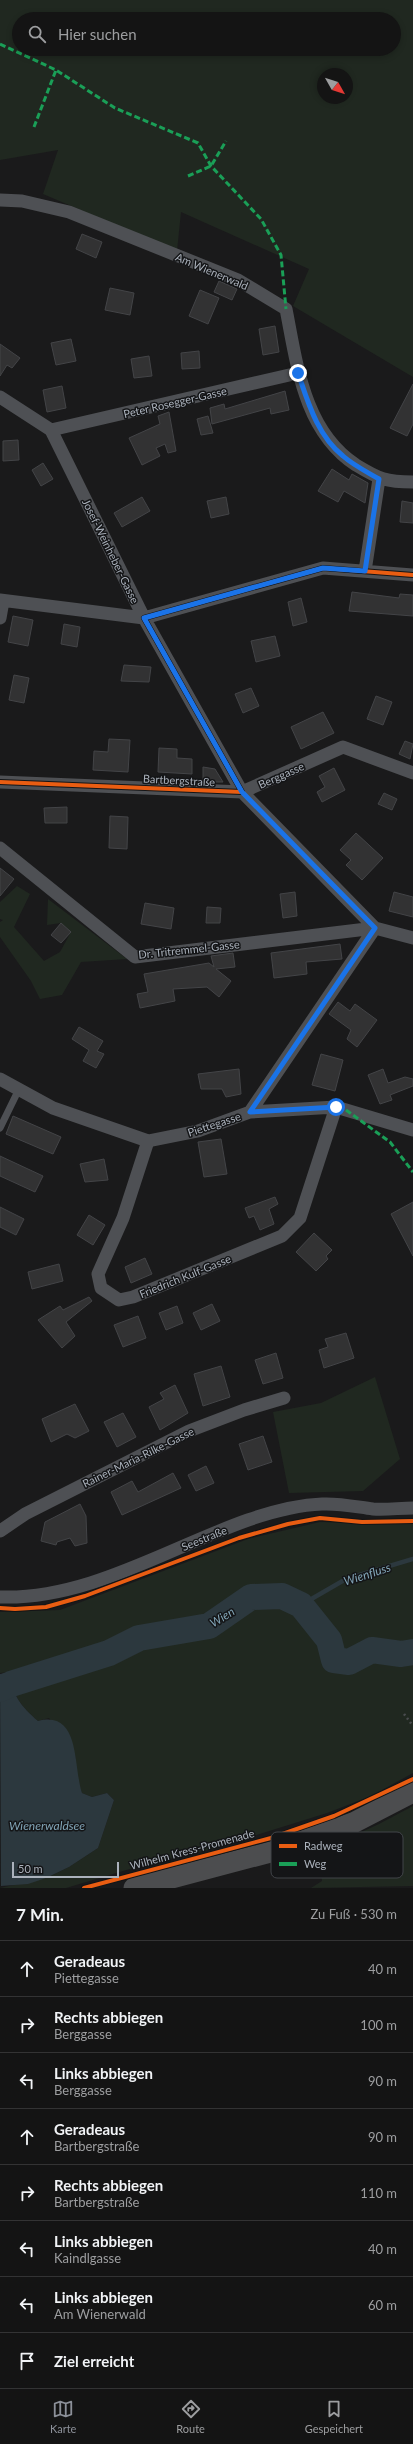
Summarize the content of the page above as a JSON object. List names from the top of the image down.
{
  "streets": {
    "street": [
      "Am Wienerwald",
      "Peter Rosegger-Gasse",
      "Josef-Weinheber-Gasse",
      "Berggasse",
      "Bartbergstraße",
      "Dr. Tritremmel-Gasse",
      "Piettegasse",
      "Friedrich Kulf-Gasse",
      "Rainer-Maria-Rilke-Gasse",
      "Seestraße"
    ],
    "cycle path": ["Wilhelm Kress-Promenade"]
  },
  "crossings": [
    ["Am Wienerwald", "Peter Rosegger-Gasse"],
    ["Peter Rosegger-Gasse", "Josef-Weinheber-Gasse"],
    ["Josef-Weinheber-Gasse", "Bartbergstraße"],
    ["Berggasse", "Bartbergstraße"],
    ["Berggasse", "Dr. Tritremmel-Gasse"],
    ["Piettegasse", "Friedrich Kulf-Gasse"]
  ],
  "water": ["Wienfluss", "Wien", "Wienerwaldsee"],
  "legend": ["Radweg", "Weg"],
  "scale_bar": "50 m",
  "north": "bottom right",
  "page": {
    "search": "Hier suchen",
    "scale": "50 m",
    "heading": ["7 Min.", "Zu Fuß · 530 m"],
    "list": [
      ["Geradeaus", "Piettegasse", "40 m"],
      ["Rechts abbiegen", "Berggasse", "100 m"],
      ["Links abbiegen", "Berggasse", "90 m"],
      ["Geradeaus", "Bartbergstraße", "90 m"],
      ["Rechts abbiegen", "Bartbergstraße", "110 m"],
      ["Links abbiegen", "Kaindlgasse", "40 m"],
      ["Links abbiegen", "Am Wienerwald", "60 m"],
      "Ziel erreicht"
    ],
    "nav": ["Karte", "Route", "Gespeichert"]
  }
}
